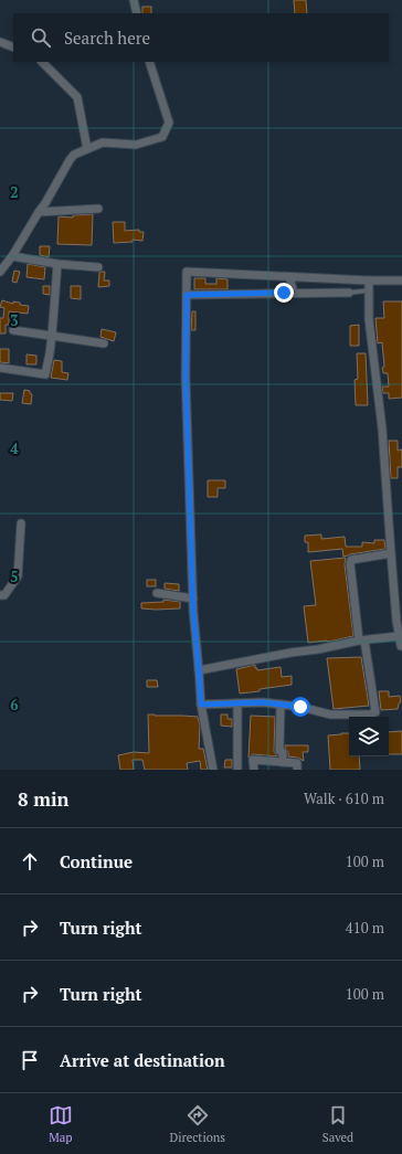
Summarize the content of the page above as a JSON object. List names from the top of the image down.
{
  "page": {
    "search": "Search here",
    "heading": ["8 min", "Walk · 610 m"],
    "list": [
      ["Continue", "100 m"],
      ["Turn right", "410 m"],
      ["Turn right", "100 m"],
      "Arrive at destination"
    ],
    "nav": ["Map", "Directions", "Saved"]
  },
  "grid": {
    "rows": [
      "2",
      "3",
      "4",
      "5",
      "6"
    ]
  }
}
